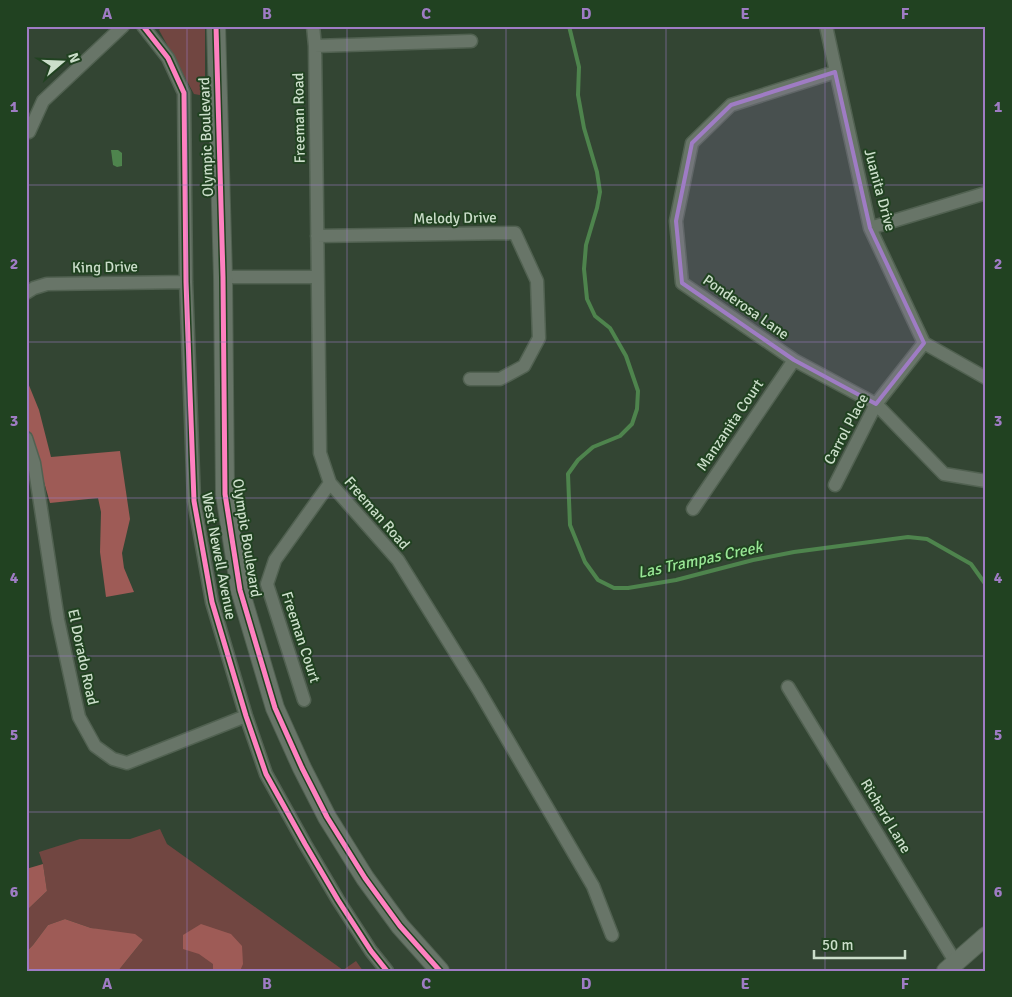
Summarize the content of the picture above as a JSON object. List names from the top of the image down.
{
  "streets": {
    "main road": ["Olympic Boulevard"],
    "street": [
      "Freeman Road",
      "Juanita Drive",
      "Melody Drive",
      "King Drive",
      "Ponderosa Lane",
      "Manzanita Court",
      "Carrol Place",
      "West Newell Avenue",
      "Freeman Court",
      "El Dorado Road",
      "Richard Lane"
    ]
  },
  "crossings": [
    ["Freeman Road", "Melody Drive"],
    ["Freeman Road", "Freeman Court"],
    ["Juanita Drive", "Ponderosa Lane"],
    ["Juanita Drive", "Carrol Place"],
    ["King Drive", "West Newell Avenue"],
    ["Ponderosa Lane", "Manzanita Court"],
    ["Ponderosa Lane", "Carrol Place"],
    ["West Newell Avenue", "El Dorado Road"]
  ],
  "water": ["Las Trampas Creek"],
  "scale_bar": "50 m",
  "north": "right",
  "grid": {
    "columns": [
      "A",
      "B",
      "C",
      "D",
      "E",
      "F"
    ],
    "rows": [
      "1",
      "2",
      "3",
      "4",
      "5",
      "6"
    ]
  }
}
